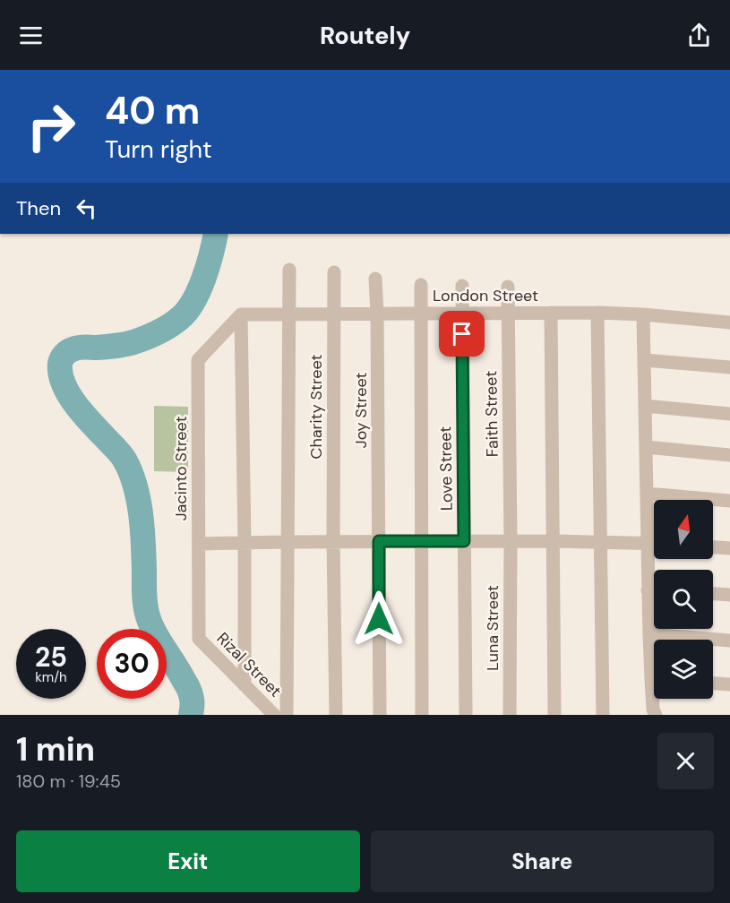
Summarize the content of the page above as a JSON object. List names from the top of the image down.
{
  "streets": {
    "street": [
      "London Street",
      "Charity Street",
      "Joy Street",
      "Faith Street",
      "Jacinto Street",
      "Love Street",
      "Luna Street",
      "Rizal Street"
    ]
  },
  "crossings": [
    ["London Street", "Charity Street"],
    ["London Street", "Joy Street"],
    ["London Street", "Faith Street"],
    ["London Street", "Jacinto Street"],
    ["London Street", "Love Street"],
    ["Faith Street", "Luna Street"],
    ["Jacinto Street", "Rizal Street"]
  ],
  "north": "top",
  "page": {
    "header": "Routely",
    "turn": ["40 m", "Turn right"],
    "then": "Then",
    "speed": "25 km/h",
    "limit": "30",
    "heading": ["1 min", "180 m · 19:45"],
    "buttons": ["Exit", "Share"]
  }
}
